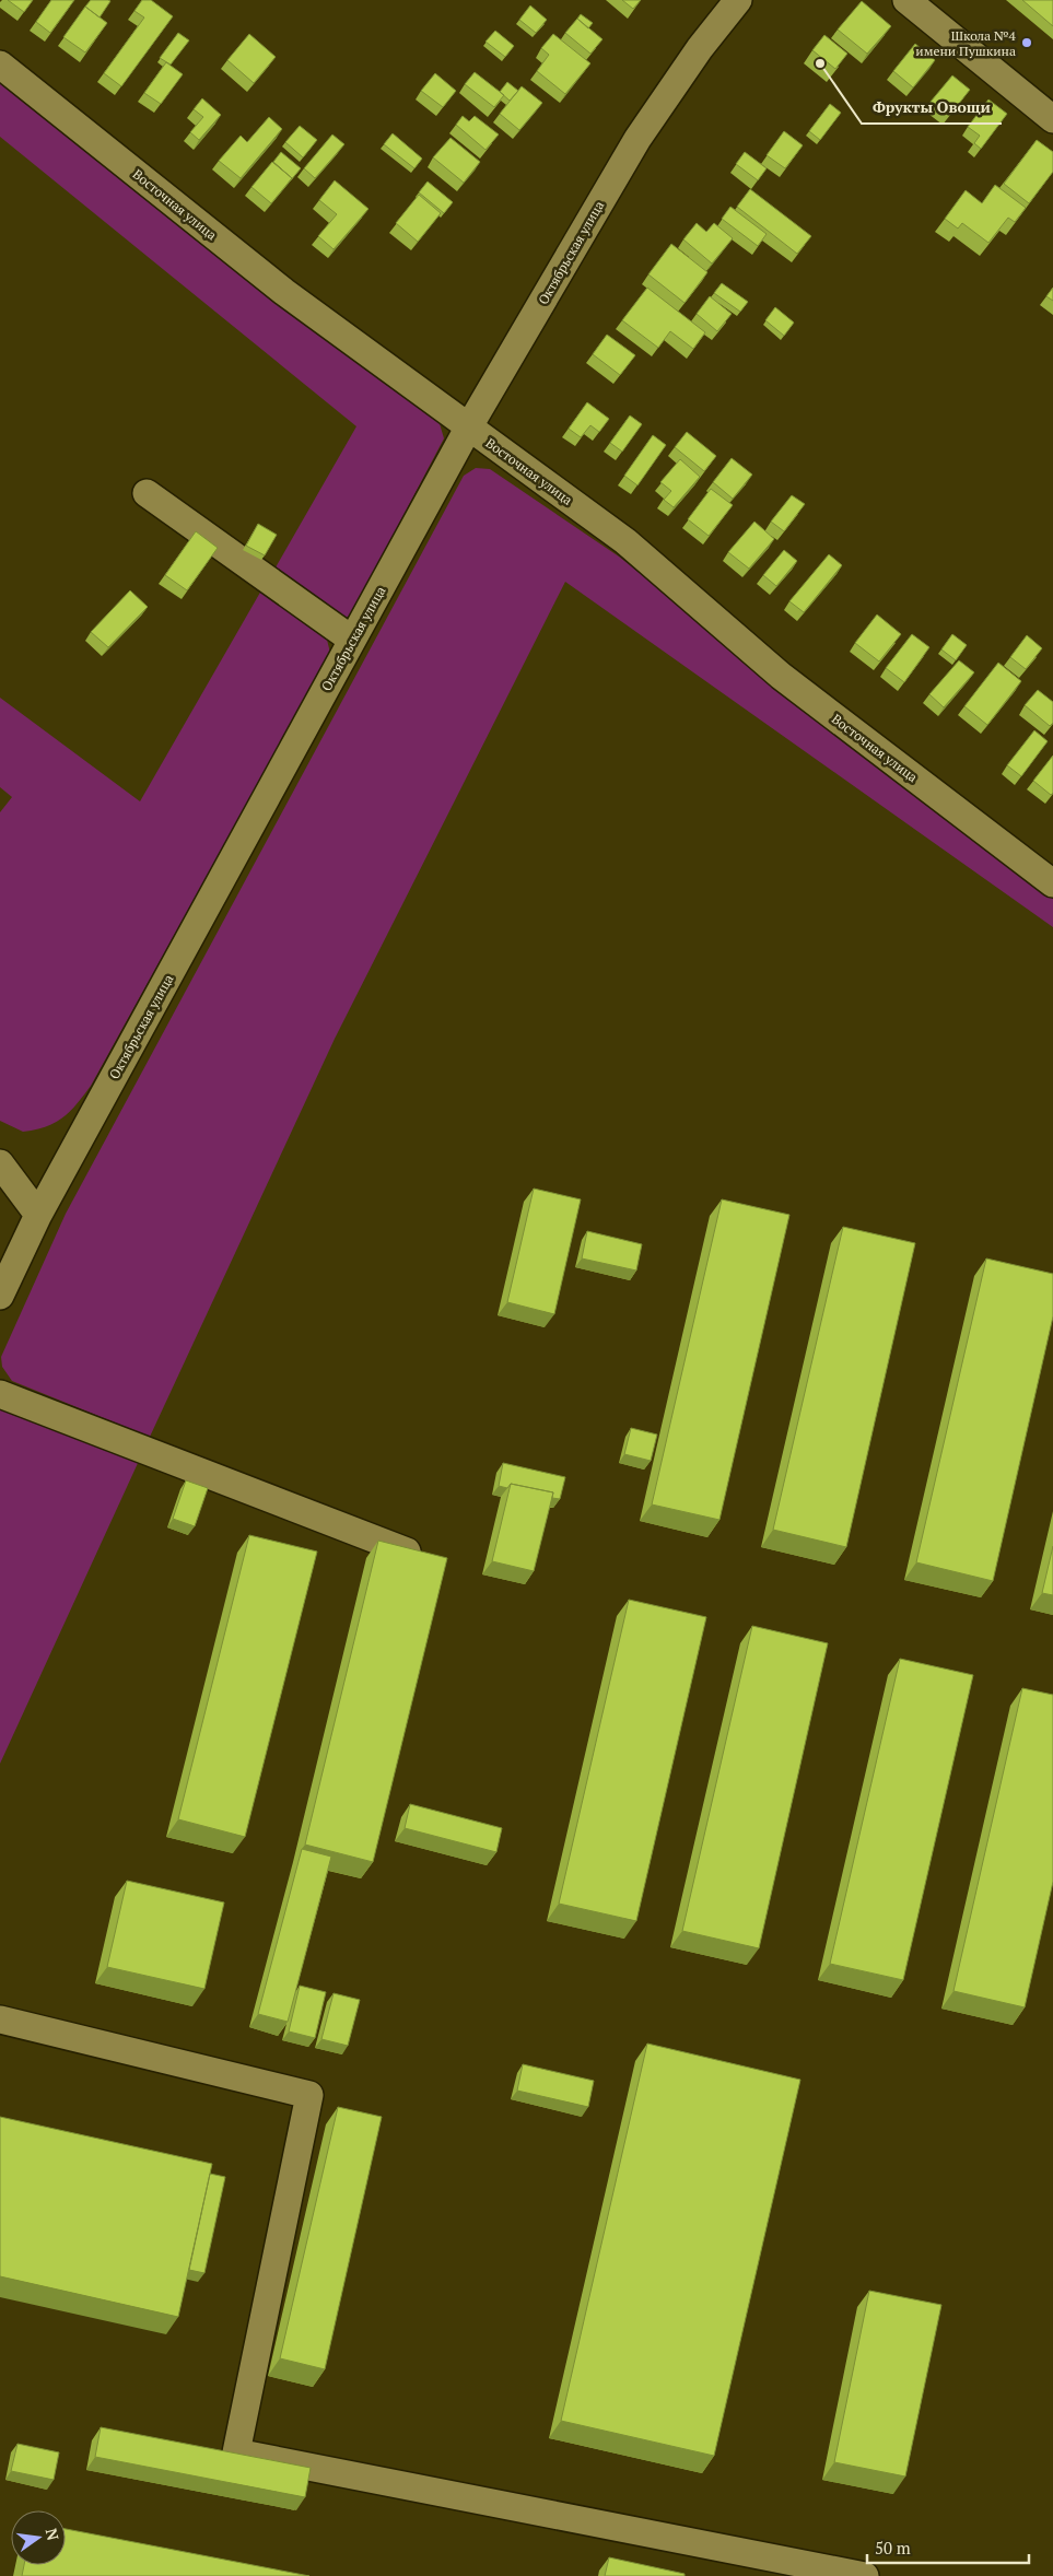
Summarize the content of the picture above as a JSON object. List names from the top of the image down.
{
  "streets": {
    "street": ["Восточная улица", "Октябрьская улица"]
  },
  "crossings": [
    ["Восточная улица", "Октябрьская улица"]
  ],
  "places": ["Школа №4 имени Пушкина", "Фрукты Овощи"],
  "scale_bar": "50 m",
  "north": "right"
}
